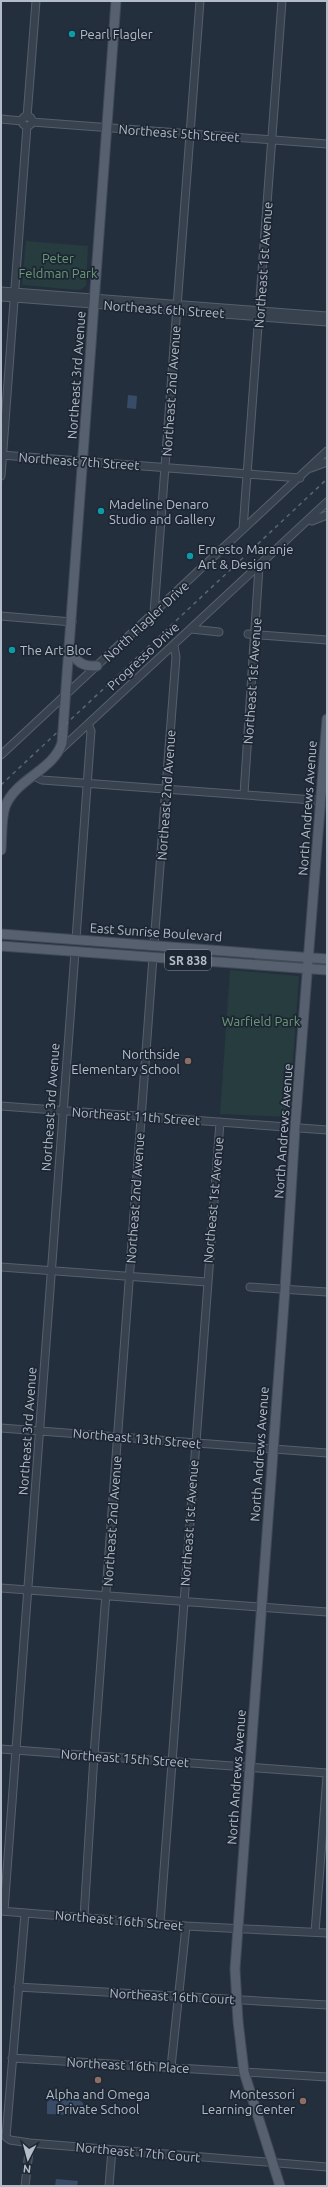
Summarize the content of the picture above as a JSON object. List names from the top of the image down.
{
  "streets": {
    "main road": [
      "Northeast 3rd Avenue",
      "Progresso Drive",
      "North Andrews Avenue",
      "East Sunrise Boulevard",
      "SR 838"
    ],
    "street": [
      "Northeast 5th Street",
      "Northeast 1st Avenue",
      "Northeast 6th Street",
      "Northeast 2nd Avenue",
      "Northeast 7th Street",
      "North Flagler Drive",
      "Northeast 11th Street",
      "Northeast 13th Street",
      "Northeast 15th Street",
      "Northeast 16th Street",
      "Northeast 16th Court",
      "Northeast 16th Place",
      "Northeast 17th Court"
    ]
  },
  "crossings": [
    ["Northeast 5th Street", "Northeast 1st Avenue"],
    ["Northeast 5th Street", "Northeast 3rd Avenue"],
    ["Northeast 5th Street", "Northeast 2nd Avenue"],
    ["Northeast 1st Avenue", "Northeast 6th Street"],
    ["Northeast 1st Avenue", "Northeast 7th Street"],
    ["Northeast 1st Avenue", "North Flagler Drive"],
    ["Northeast 1st Avenue", "Progresso Drive"],
    ["Northeast 1st Avenue", "Northeast 11th Street"],
    ["Northeast 1st Avenue", "Northeast 13th Street"],
    ["Northeast 1st Avenue", "Northeast 15th Street"],
    ["Northeast 1st Avenue", "Northeast 16th Street"],
    ["Northeast 6th Street", "Northeast 3rd Avenue"],
    ["Northeast 6th Street", "Northeast 2nd Avenue"],
    ["Northeast 3rd Avenue", "Northeast 7th Street"],
    ["Northeast 3rd Avenue", "North Flagler Drive"],
    ["Northeast 3rd Avenue", "Progresso Drive"],
    ["Northeast 3rd Avenue", "East Sunrise Boulevard"],
    ["Northeast 3rd Avenue", "Northeast 11th Street"],
    ["Northeast 3rd Avenue", "Northeast 13th Street"],
    ["Northeast 3rd Avenue", "Northeast 15th Street"],
    ["Northeast 3rd Avenue", "Northeast 16th Street"],
    ["Northeast 2nd Avenue", "Northeast 7th Street"],
    ["Northeast 2nd Avenue", "North Flagler Drive"],
    ["Northeast 2nd Avenue", "Progresso Drive"],
    ["Northeast 2nd Avenue", "East Sunrise Boulevard"],
    ["Northeast 2nd Avenue", "Northeast 11th Street"],
    ["Northeast 2nd Avenue", "Northeast 13th Street"],
    ["Northeast 2nd Avenue", "Northeast 15th Street"],
    ["Northeast 2nd Avenue", "Northeast 16th Street"],
    ["Northeast 7th Street", "North Flagler Drive"],
    ["North Andrews Avenue", "East Sunrise Boulevard"],
    ["North Andrews Avenue", "SR 838"],
    ["North Andrews Avenue", "Northeast 11th Street"],
    ["North Andrews Avenue", "Northeast 13th Street"],
    ["North Andrews Avenue", "Northeast 15th Street"],
    ["North Andrews Avenue", "Northeast 16th Street"],
    ["North Andrews Avenue", "Northeast 16th Court"],
    ["North Andrews Avenue", "Northeast 16th Place"],
    ["North Andrews Avenue", "Northeast 17th Court"],
    ["East Sunrise Boulevard", "SR 838"],
    ["Northeast 16th Place", "Northeast 17th Court"]
  ],
  "parks": ["Peter Feldman Park", "Warfield Park"],
  "places": [
    "Pearl Flagler",
    "Madeline Denaro Studio and Gallery",
    "Ernesto Maranje Art & Design",
    "The Art Bloc",
    "Northside Elementary School",
    "Alpha and Omega Private School",
    "Montessori Learning Center"
  ],
  "north": "bottom"
}
